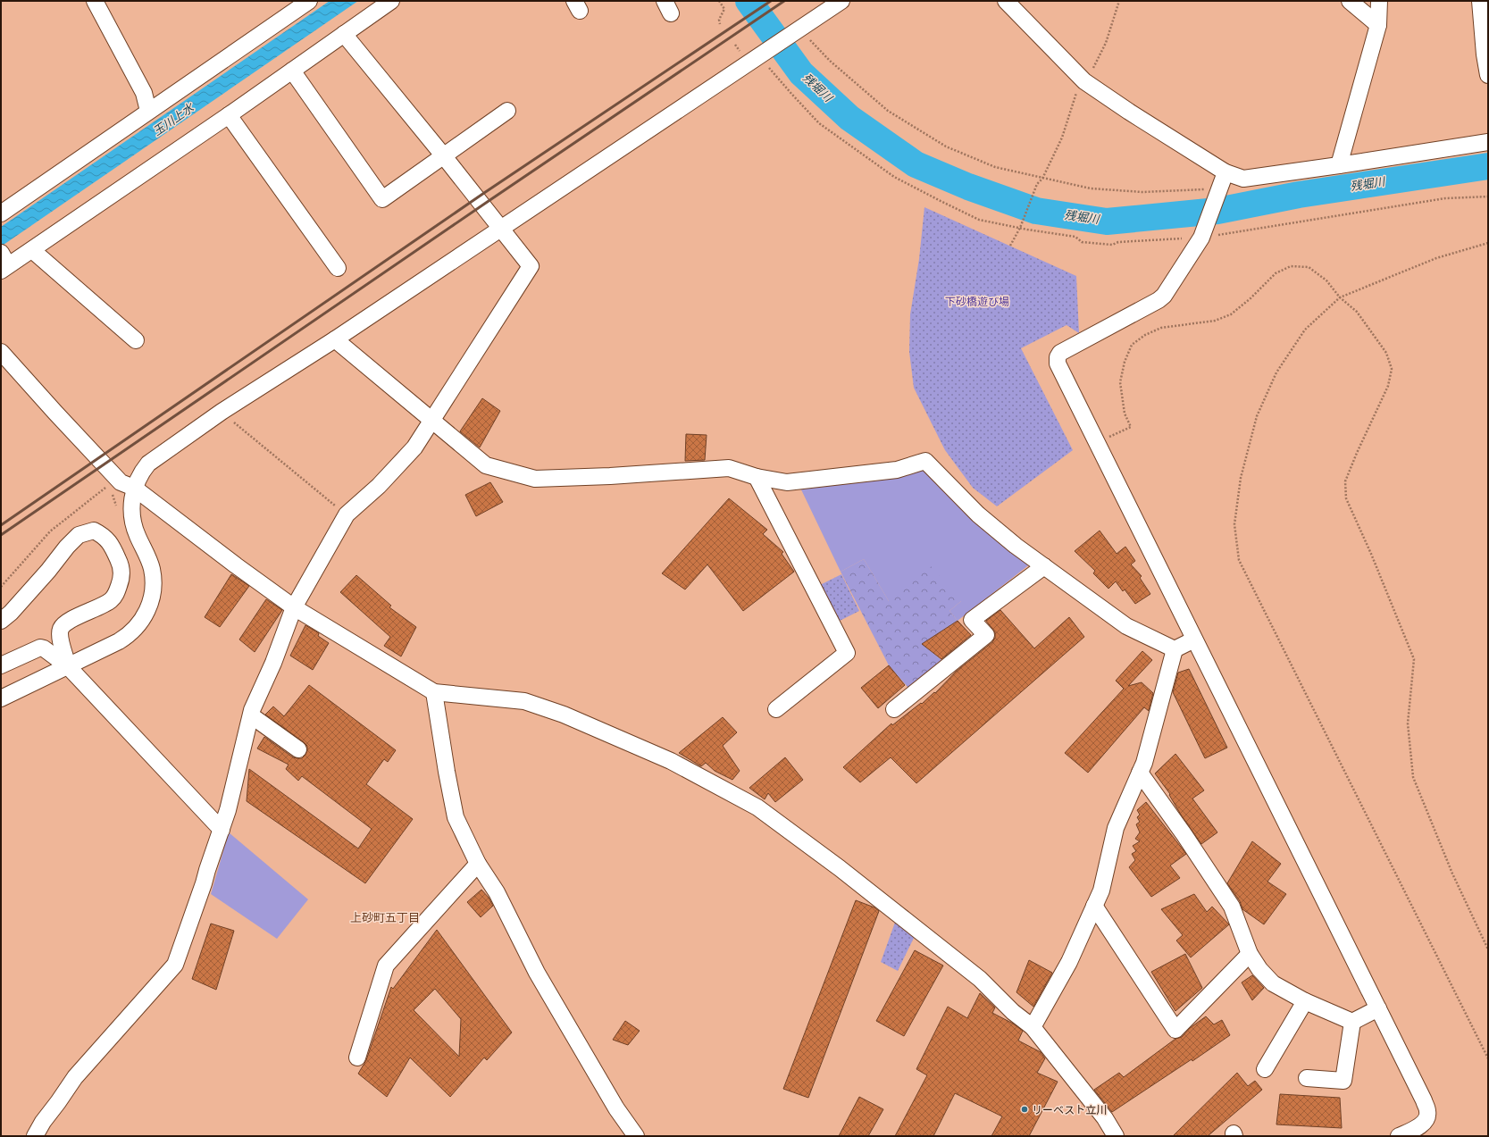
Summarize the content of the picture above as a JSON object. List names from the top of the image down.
{
  "districts": ["上砂町五丁目"],
  "water": ["残堀川", "玉川上水"],
  "parks": ["下砂橋遊び場"],
  "places": ["リーベスト立川"]
}
